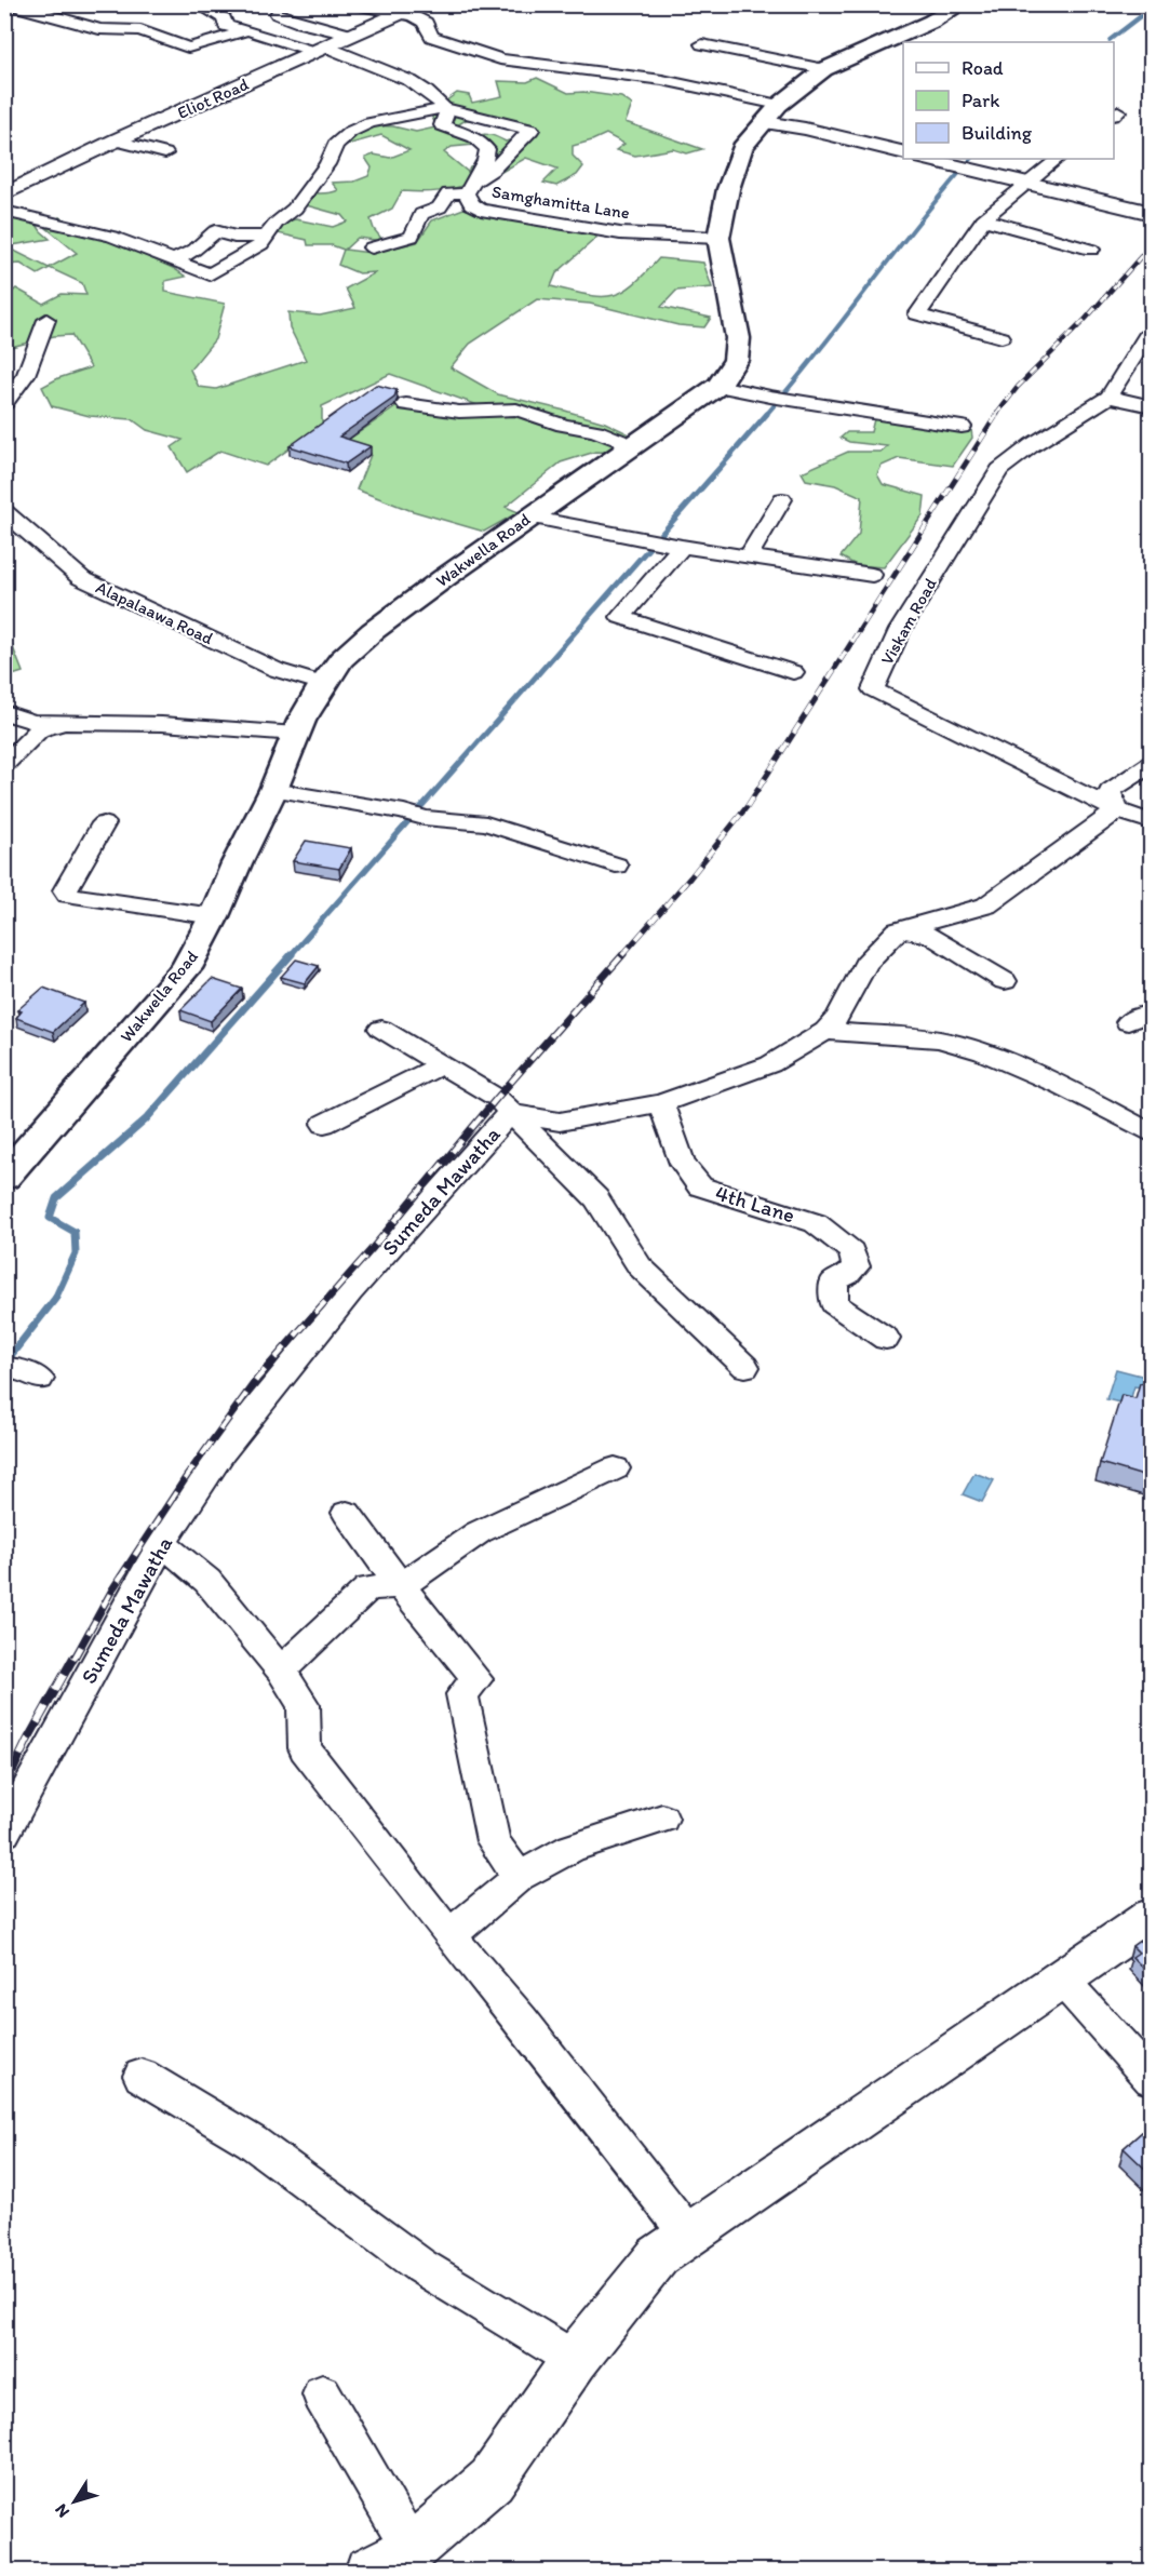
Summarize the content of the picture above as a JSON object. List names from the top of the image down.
{
  "streets": {
    "main road": ["Wakwella Road"],
    "street": [
      "Eliot Road",
      "Samghamitta Lane",
      "Alapalaawa Road",
      "Viskam Road",
      "Sumeda Mawatha",
      "4th Lane"
    ]
  },
  "crossings": [
    ["Eliot Road", "Samghamitta Lane"],
    ["Samghamitta Lane", "Wakwella Road"],
    ["Wakwella Road", "Alapalaawa Road"],
    ["Sumeda Mawatha", "4th Lane"]
  ],
  "legend": ["Road", "Park", "Building"],
  "north": "bottom left"
}
